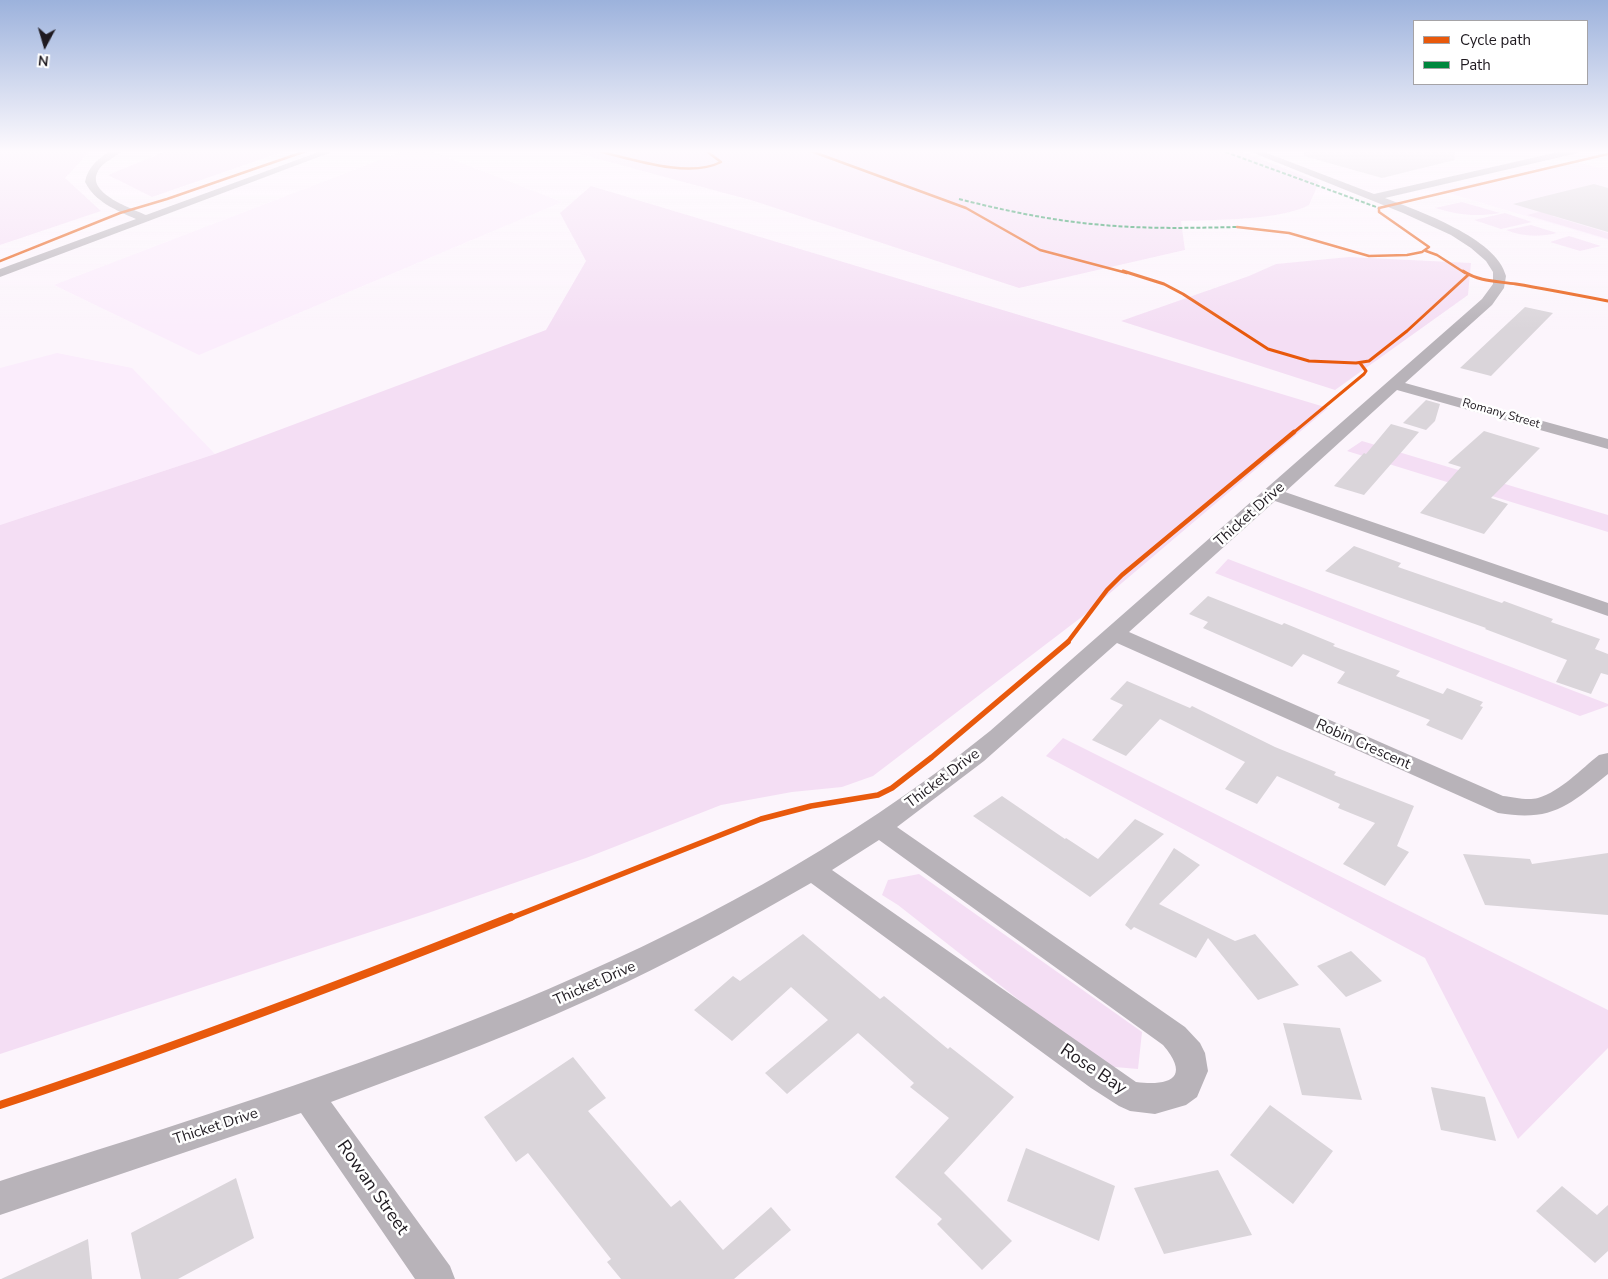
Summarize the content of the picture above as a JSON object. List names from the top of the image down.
{
  "streets": {
    "street": [
      "Romany Street",
      "Thicket Drive",
      "Robin Crescent",
      "Rose Bay",
      "Rowan Street"
    ]
  },
  "crossings": [
    ["Romany Street", "Thicket Drive"],
    ["Thicket Drive", "Robin Crescent"],
    ["Thicket Drive", "Rose Bay"],
    ["Thicket Drive", "Rowan Street"]
  ],
  "legend": ["Cycle path", "Path"],
  "north": "bottom"
}
